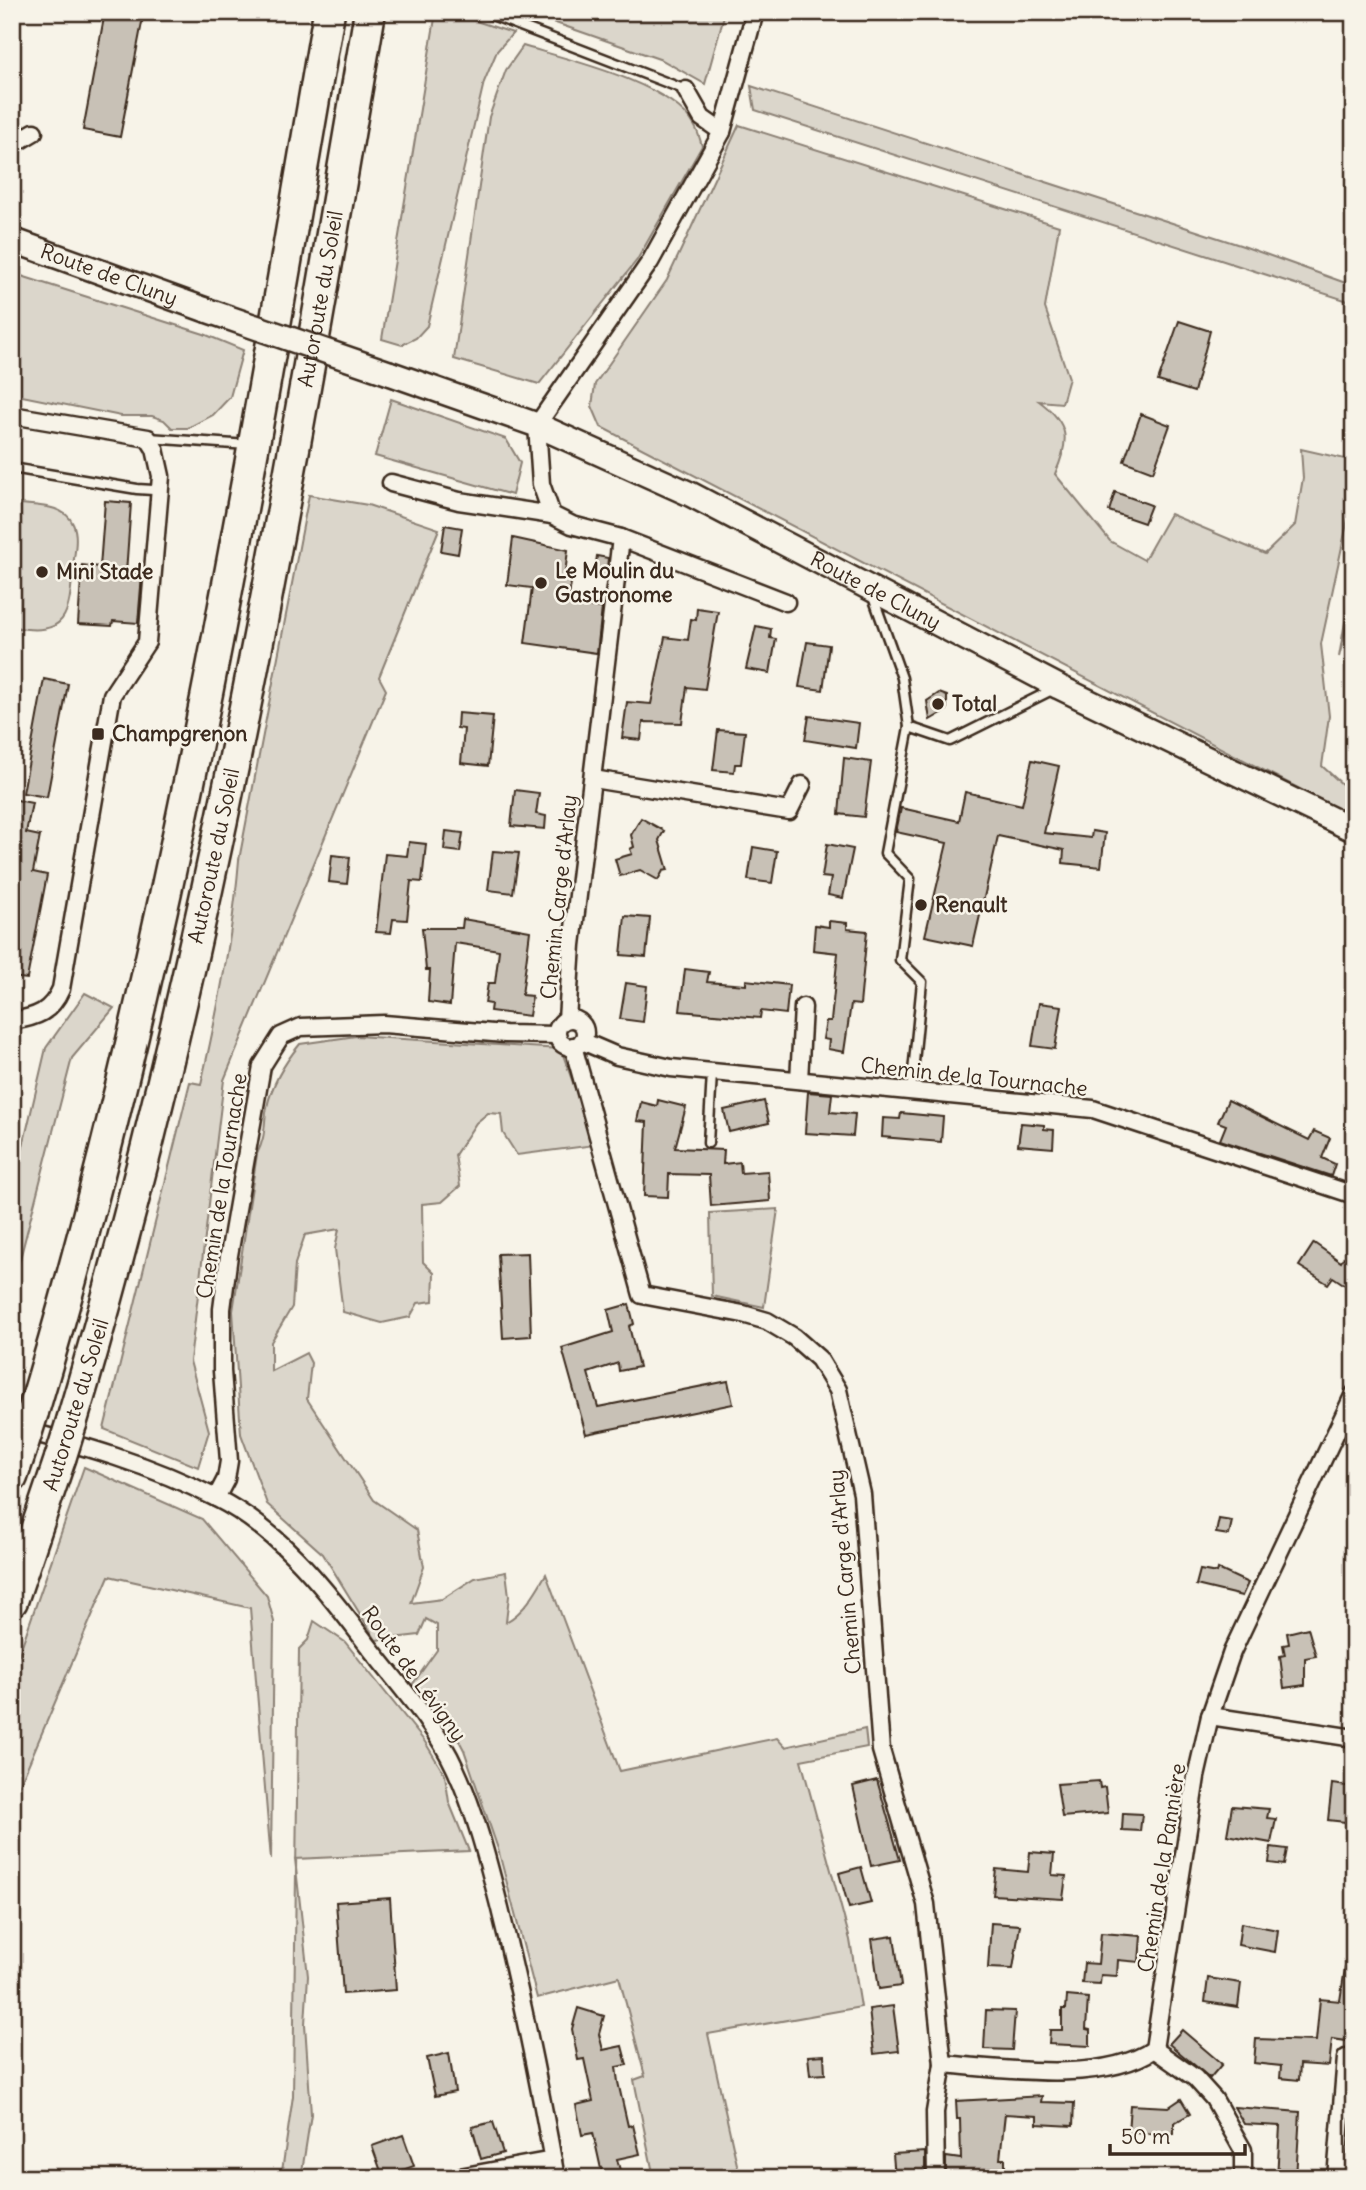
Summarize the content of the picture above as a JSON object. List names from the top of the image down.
{
  "streets": {
    "highway": ["Autoroute du Soleil"],
    "main road": ["Route de Cluny"],
    "street": [
      "Chemin Carge d'Arlay",
      "Chemin de la Tournache",
      "Route de Lévigny",
      "Chemin de la Pannière"
    ]
  },
  "crossings": [
    ["Autoroute du Soleil", "Route de Lévigny"],
    ["Chemin Carge d'Arlay", "Chemin de la Tournache"],
    ["Chemin de la Tournache", "Route de Lévigny"]
  ],
  "places": {
    "other": [
      "Mini Stade",
      "Le Moulin du Gastronome",
      "Total",
      "Renault"
    ],
    "transit": ["Champgrenon"]
  },
  "scale_bar": "50 m"
}
